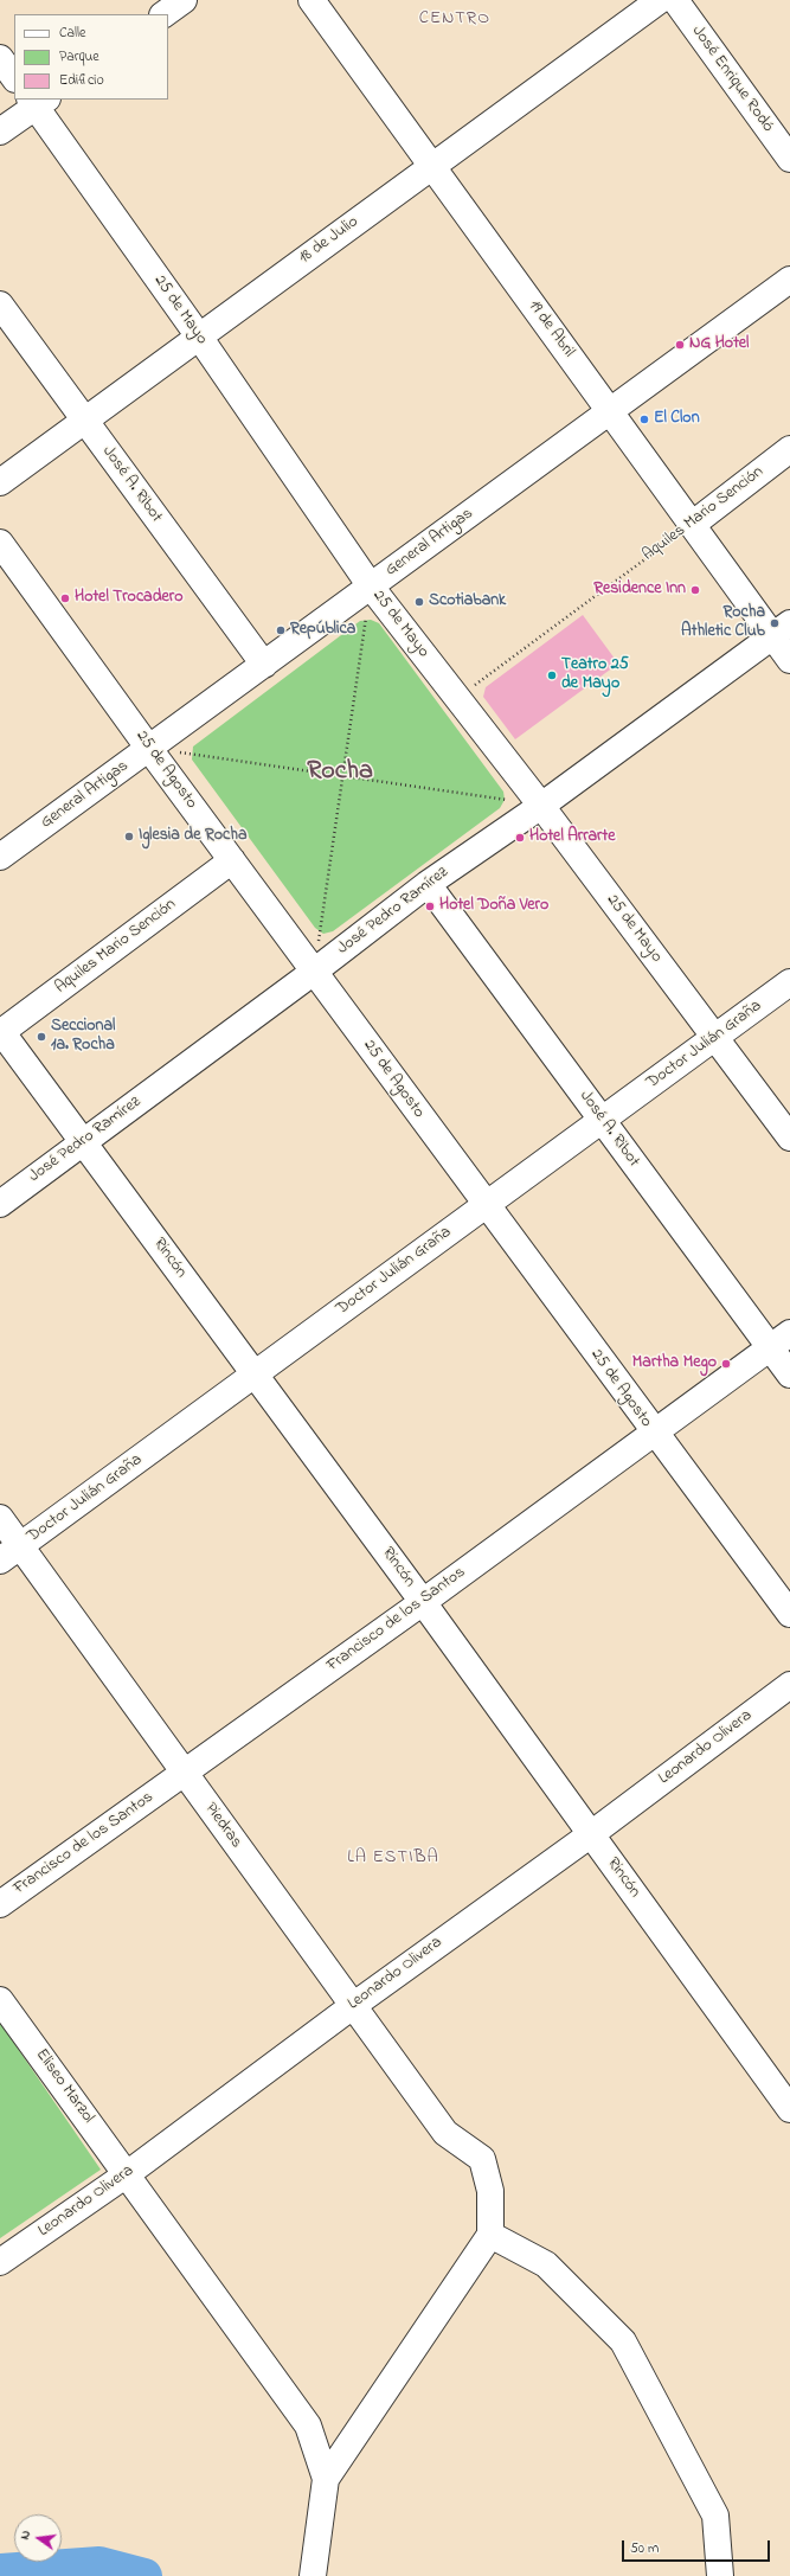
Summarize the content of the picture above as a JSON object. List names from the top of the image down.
{
  "streets": {
    "street": [
      "José Enrique Rodó",
      "18 de Julio",
      "25 de Mayo",
      "19 de Abril",
      "José A. Ribot",
      "Aquiles Mario Sención",
      "General Artigas",
      "25 de Agosto",
      "José Pedro Ramírez",
      "Doctor Julián Graña",
      "Rincón",
      "Francisco de los Santos",
      "Leonardo Olivera",
      "Piedras",
      "Eliseo Marzol"
    ]
  },
  "crossings": [
    ["18 de Julio", "25 de Mayo"],
    ["18 de Julio", "19 de Abril"],
    ["18 de Julio", "José A. Ribot"],
    ["25 de Mayo", "Aquiles Mario Sención"],
    ["25 de Mayo", "General Artigas"],
    ["25 de Mayo", "José Pedro Ramírez"],
    ["25 de Mayo", "Doctor Julián Graña"],
    ["19 de Abril", "Aquiles Mario Sención"],
    ["19 de Abril", "General Artigas"],
    ["19 de Abril", "José Pedro Ramírez"],
    ["José A. Ribot", "General Artigas"],
    ["José A. Ribot", "José Pedro Ramírez"],
    ["José A. Ribot", "Doctor Julián Graña"],
    ["José A. Ribot", "Francisco de los Santos"],
    ["Aquiles Mario Sención", "25 de Agosto"],
    ["Aquiles Mario Sención", "Rincón"],
    ["General Artigas", "25 de Agosto"],
    ["25 de Agosto", "José Pedro Ramírez"],
    ["25 de Agosto", "Doctor Julián Graña"],
    ["25 de Agosto", "Francisco de los Santos"],
    ["José Pedro Ramírez", "Rincón"],
    ["Doctor Julián Graña", "Rincón"],
    ["Doctor Julián Graña", "Piedras"],
    ["Rincón", "Francisco de los Santos"],
    ["Rincón", "Leonardo Olivera"],
    ["Francisco de los Santos", "Piedras"],
    ["Leonardo Olivera", "Piedras"],
    ["Leonardo Olivera", "Eliseo Marzol"]
  ],
  "districts": ["CENTRO", "Rocha", "LA ESTIBA"],
  "places": [
    "NG Hotel",
    "El Clon",
    "Residence Inn",
    "Hotel Trocadero",
    "Scotiabank",
    "Rocha Athletic Club",
    "República",
    "Teatro 25 de Mayo",
    "Iglesia de Rocha",
    "Hotel Arrarte",
    "Hotel Doña Vero",
    "Seccional 1a. Rocha",
    "Martha Mego"
  ],
  "legend": ["Calle", "Parque", "Edificio"],
  "scale_bar": "50 m",
  "north": "left"
}
